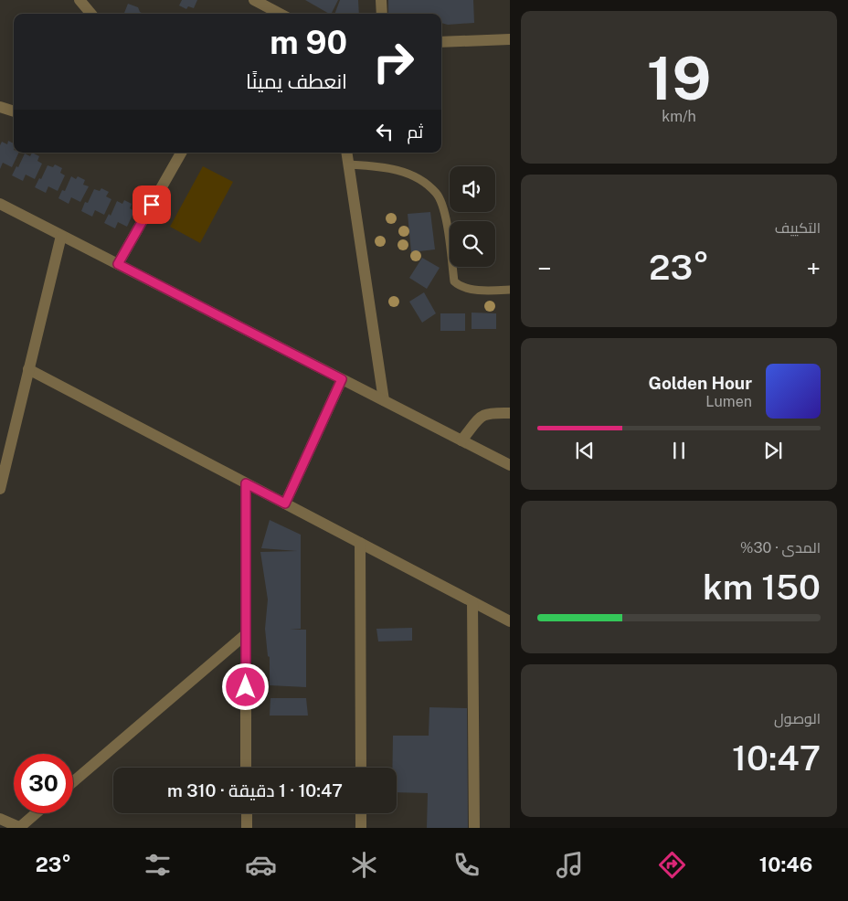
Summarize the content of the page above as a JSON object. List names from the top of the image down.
{
  "page": {
    "tile": [
      ["19", "km/h"],
      "التكييف",
      ["المدى · 30%", "150 km"],
      ["الوصول", "10:47"]
    ],
    "turn": ["90 m", "انعطف يمينًا"],
    "then": "ثم",
    "heat": ["−", "23°", "+"],
    "song": ["Golden Hour", "Lumen"],
    "limit": "30",
    "trip": "10:47 · 1 دقيقة · 310 m",
    "tabs": ["10:46", "23°"]
  }
}
